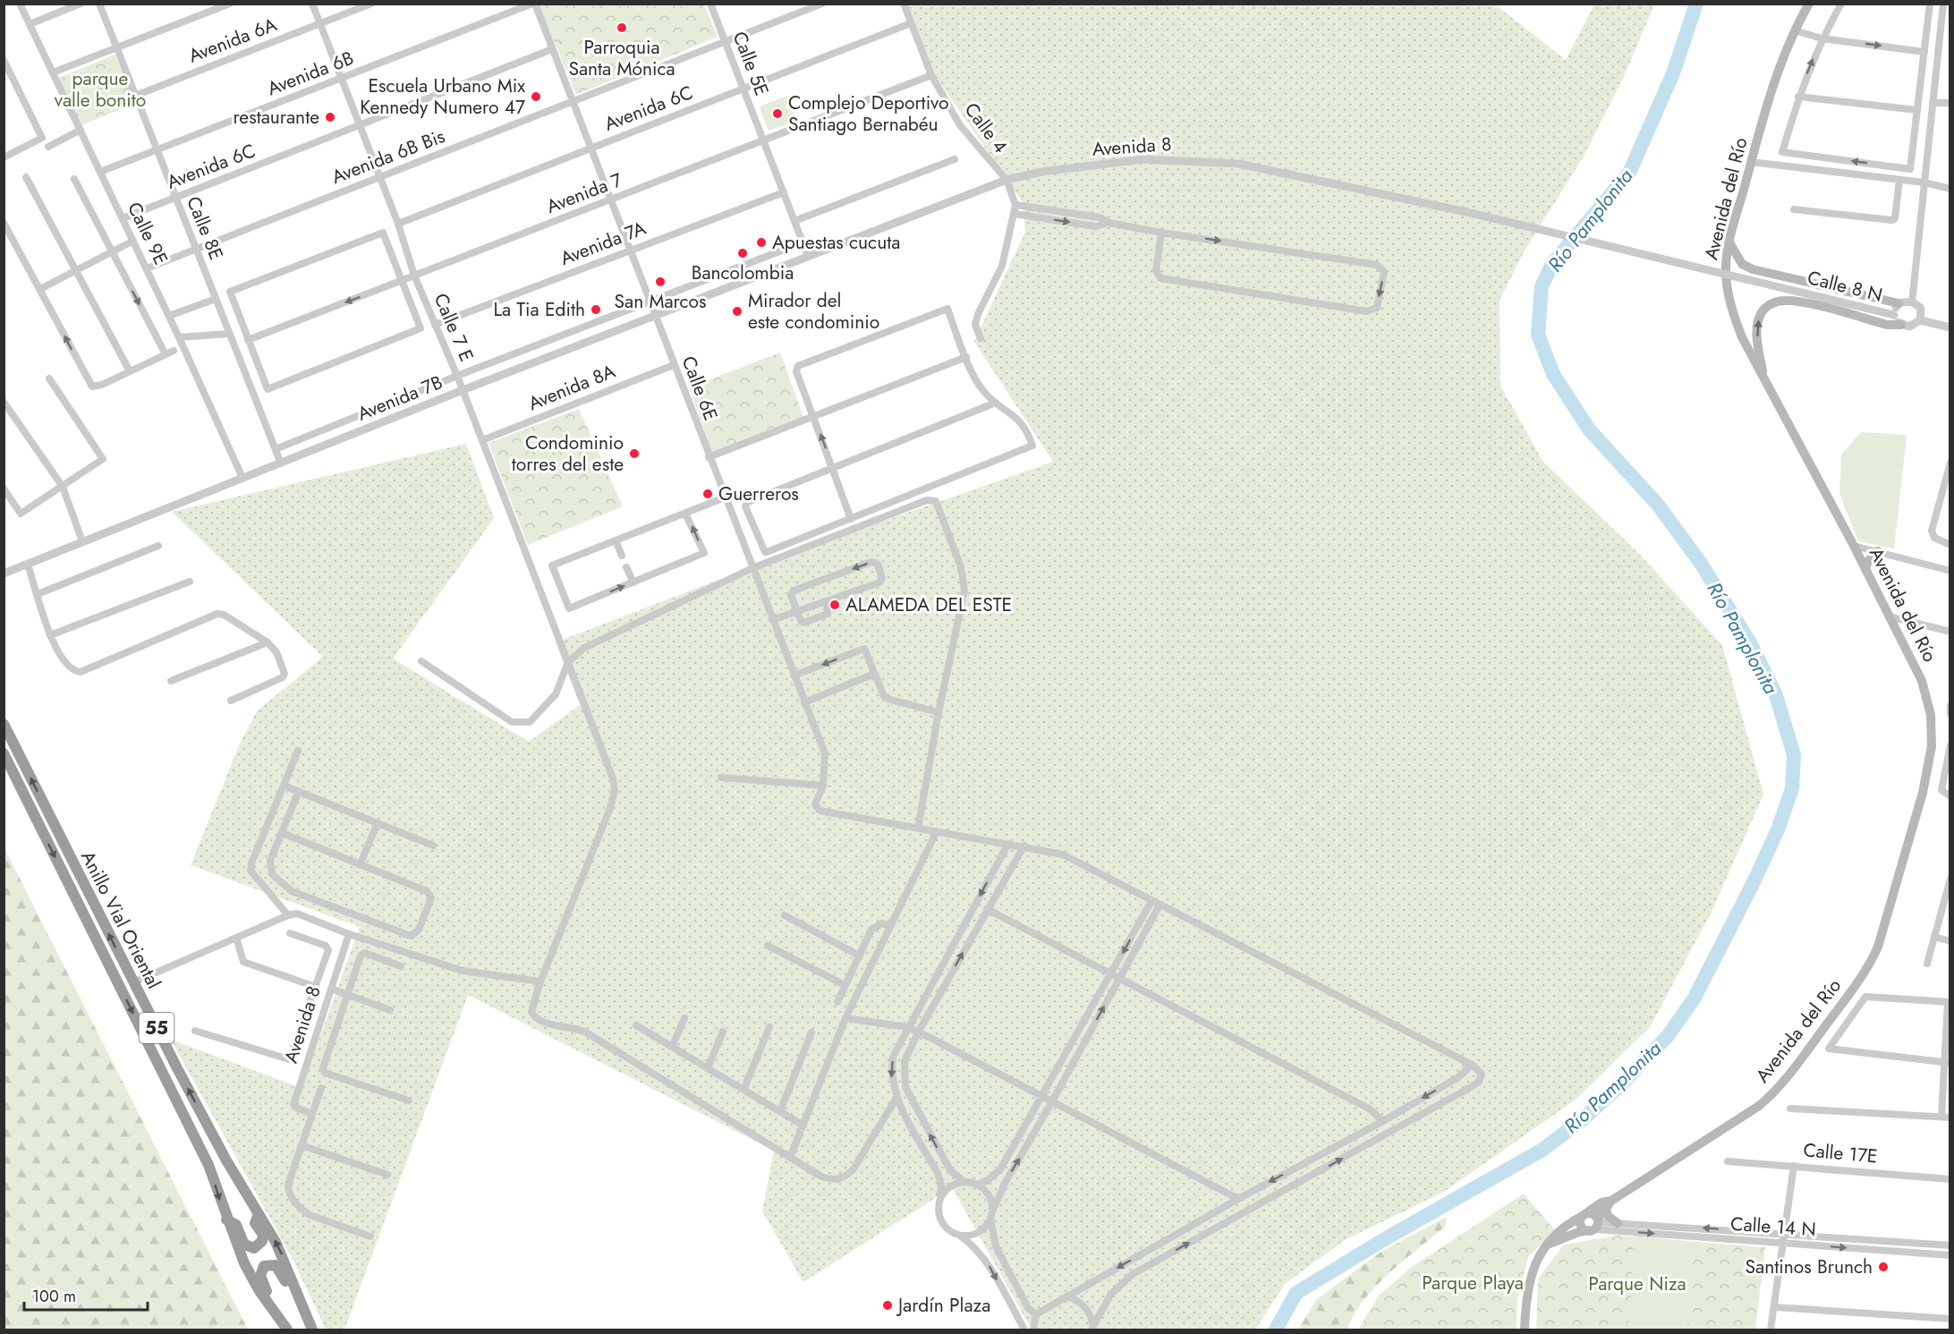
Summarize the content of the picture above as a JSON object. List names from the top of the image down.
{
  "streets": {
    "highway": ["Anillo Vial Oriental", "55"],
    "main road": ["Avenida del Río"],
    "street": [
      "Avenida 6A",
      "Calle 5E",
      "Avenida 6B",
      "Avenida 6C",
      "Calle 4",
      "Avenida 8",
      "Avenida 6B Bis",
      "Avenida 7",
      "Calle 8E",
      "Calle 9E",
      "Avenida 7A",
      "Calle 8 N",
      "Calle 7 E",
      "Avenida 8A",
      "Calle 6E",
      "Avenida 7B",
      "Calle 17E",
      "Calle 14 N"
    ]
  },
  "crossings": [
    ["Avenida 6A", "Calle 8E"],
    ["Avenida 6A", "Calle 7 E"],
    ["Calle 5E", "Avenida 6C"],
    ["Calle 5E", "Avenida 8"],
    ["Calle 5E", "Avenida 6B Bis"],
    ["Calle 5E", "Avenida 7"],
    ["Calle 5E", "Avenida 7A"],
    ["Calle 5E", "Avenida 7B"],
    ["Avenida 6B", "Calle 8E"],
    ["Avenida 6B", "Calle 9E"],
    ["Avenida 6B", "Calle 7 E"],
    ["Avenida 6B", "Calle 6E"],
    ["Avenida 6C", "Calle 4"],
    ["Avenida 6C", "Calle 8E"],
    ["Avenida 6C", "Calle 9E"],
    ["Avenida 6C", "Calle 7 E"],
    ["Avenida 6C", "Calle 6E"],
    ["Calle 4", "Avenida 8"],
    ["Calle 4", "Avenida 7"],
    ["Avenida 8", "Calle 8 N"],
    ["Avenida 8", "Avenida 7B"],
    ["Avenida 6B Bis", "Calle 8E"],
    ["Avenida 6B Bis", "Calle 9E"],
    ["Avenida 6B Bis", "Calle 7 E"],
    ["Avenida 6B Bis", "Calle 6E"],
    ["Avenida 7", "Calle 7 E"],
    ["Avenida 7", "Calle 6E"],
    ["Calle 8E", "Avenida 7B"],
    ["Calle 9E", "Avenida 7B"],
    ["Avenida 7A", "Calle 7 E"],
    ["Avenida 7A", "Calle 6E"],
    ["Calle 7 E", "Avenida 8A"],
    ["Calle 7 E", "Avenida 7B"],
    ["Avenida 8A", "Calle 6E"],
    ["Calle 6E", "Avenida 7B"]
  ],
  "water": ["Río Pamplonita"],
  "parks": ["parque valle bonito", "Parque Playa", "Parque Niza"],
  "places": [
    "Parroquia Santa Mónica",
    "Escuela Urbano Mix Kennedy Numero 47",
    "Complejo Deportivo Santiago Bernabéu",
    "restaurante",
    "Apuestas cucuta",
    "Bancolombia",
    "San Marcos",
    "La Tia Edith",
    "Mirador del este condominio",
    "Condominio torres del este",
    "Guerreros",
    "ALAMEDA DEL ESTE",
    "Santinos Brunch",
    "Jardín Plaza"
  ],
  "scale_bar": "100 m"
}
